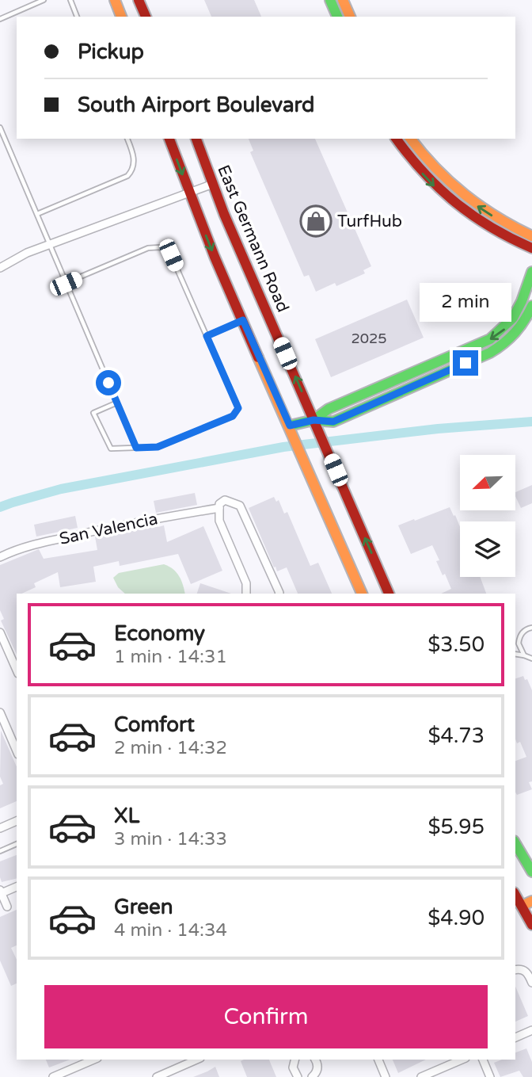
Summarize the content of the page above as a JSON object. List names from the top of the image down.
{
  "streets": {
    "main road": ["East Germann Road"],
    "street": ["San Valencia"]
  },
  "places": {
    "shop": ["TurfHub"]
  },
  "house_numbers": ["2025"],
  "north": "bottom left",
  "page": {
    "banner": ["Pickup", "South Airport Boulevard"],
    "bubble": "2 min",
    "list": [
      {
        "name": "Economy",
        "note": "1 min · 14:31",
        "value": "$3.50"
      },
      {
        "name": "Comfort",
        "note": "2 min · 14:32",
        "value": "$4.73"
      },
      {
        "name": "XL",
        "note": "3 min · 14:33",
        "value": "$5.95"
      },
      {
        "name": "Green",
        "note": "4 min · 14:34",
        "value": "$4.90"
      }
    ],
    "buttons": "Confirm"
  }
}
